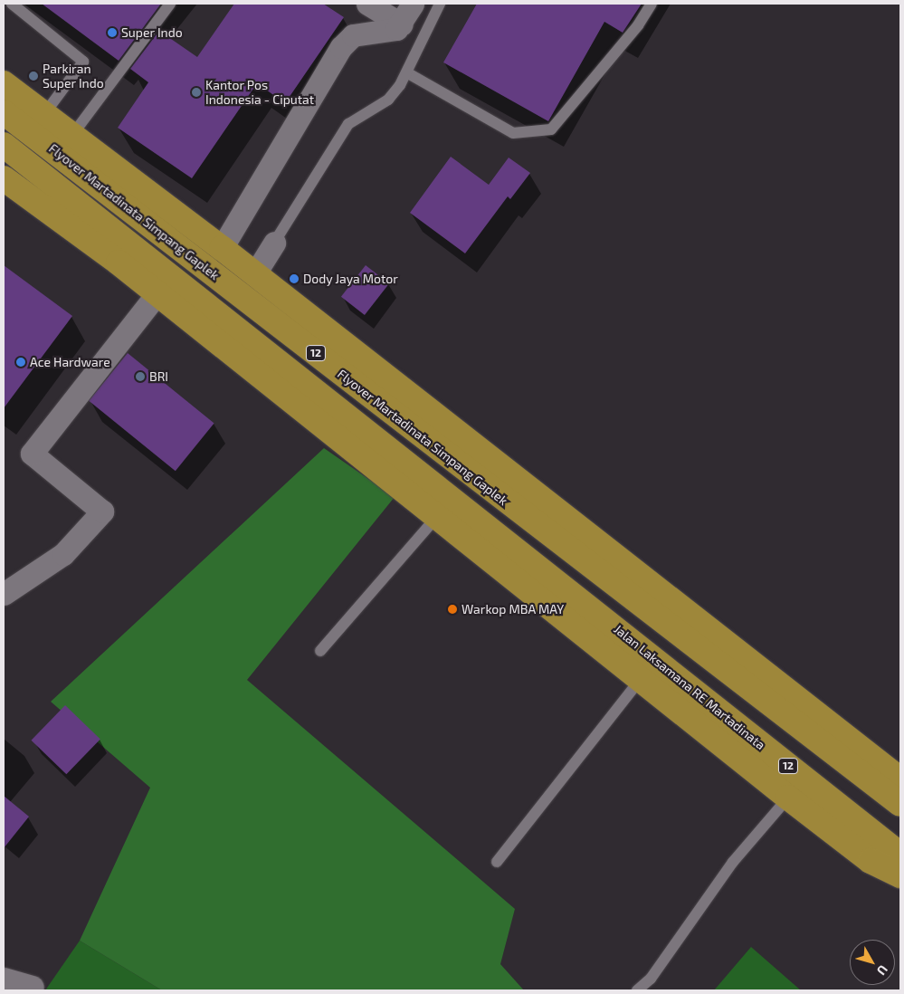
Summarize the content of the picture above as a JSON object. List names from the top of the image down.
{
  "streets": {
    "highway": ["Flyover Martadinata Simpang Gaplek", "12", "Jalan Laksamana RE Martadinata"]
  },
  "places": [
    "Super Indo",
    "Parkiran Super Indo",
    "Kantor Pos Indonesia - Ciputat",
    "Dody Jaya Motor",
    "Ace Hardware",
    "BRI",
    "Warkop MBA MAY"
  ],
  "north": "bottom right"
}
